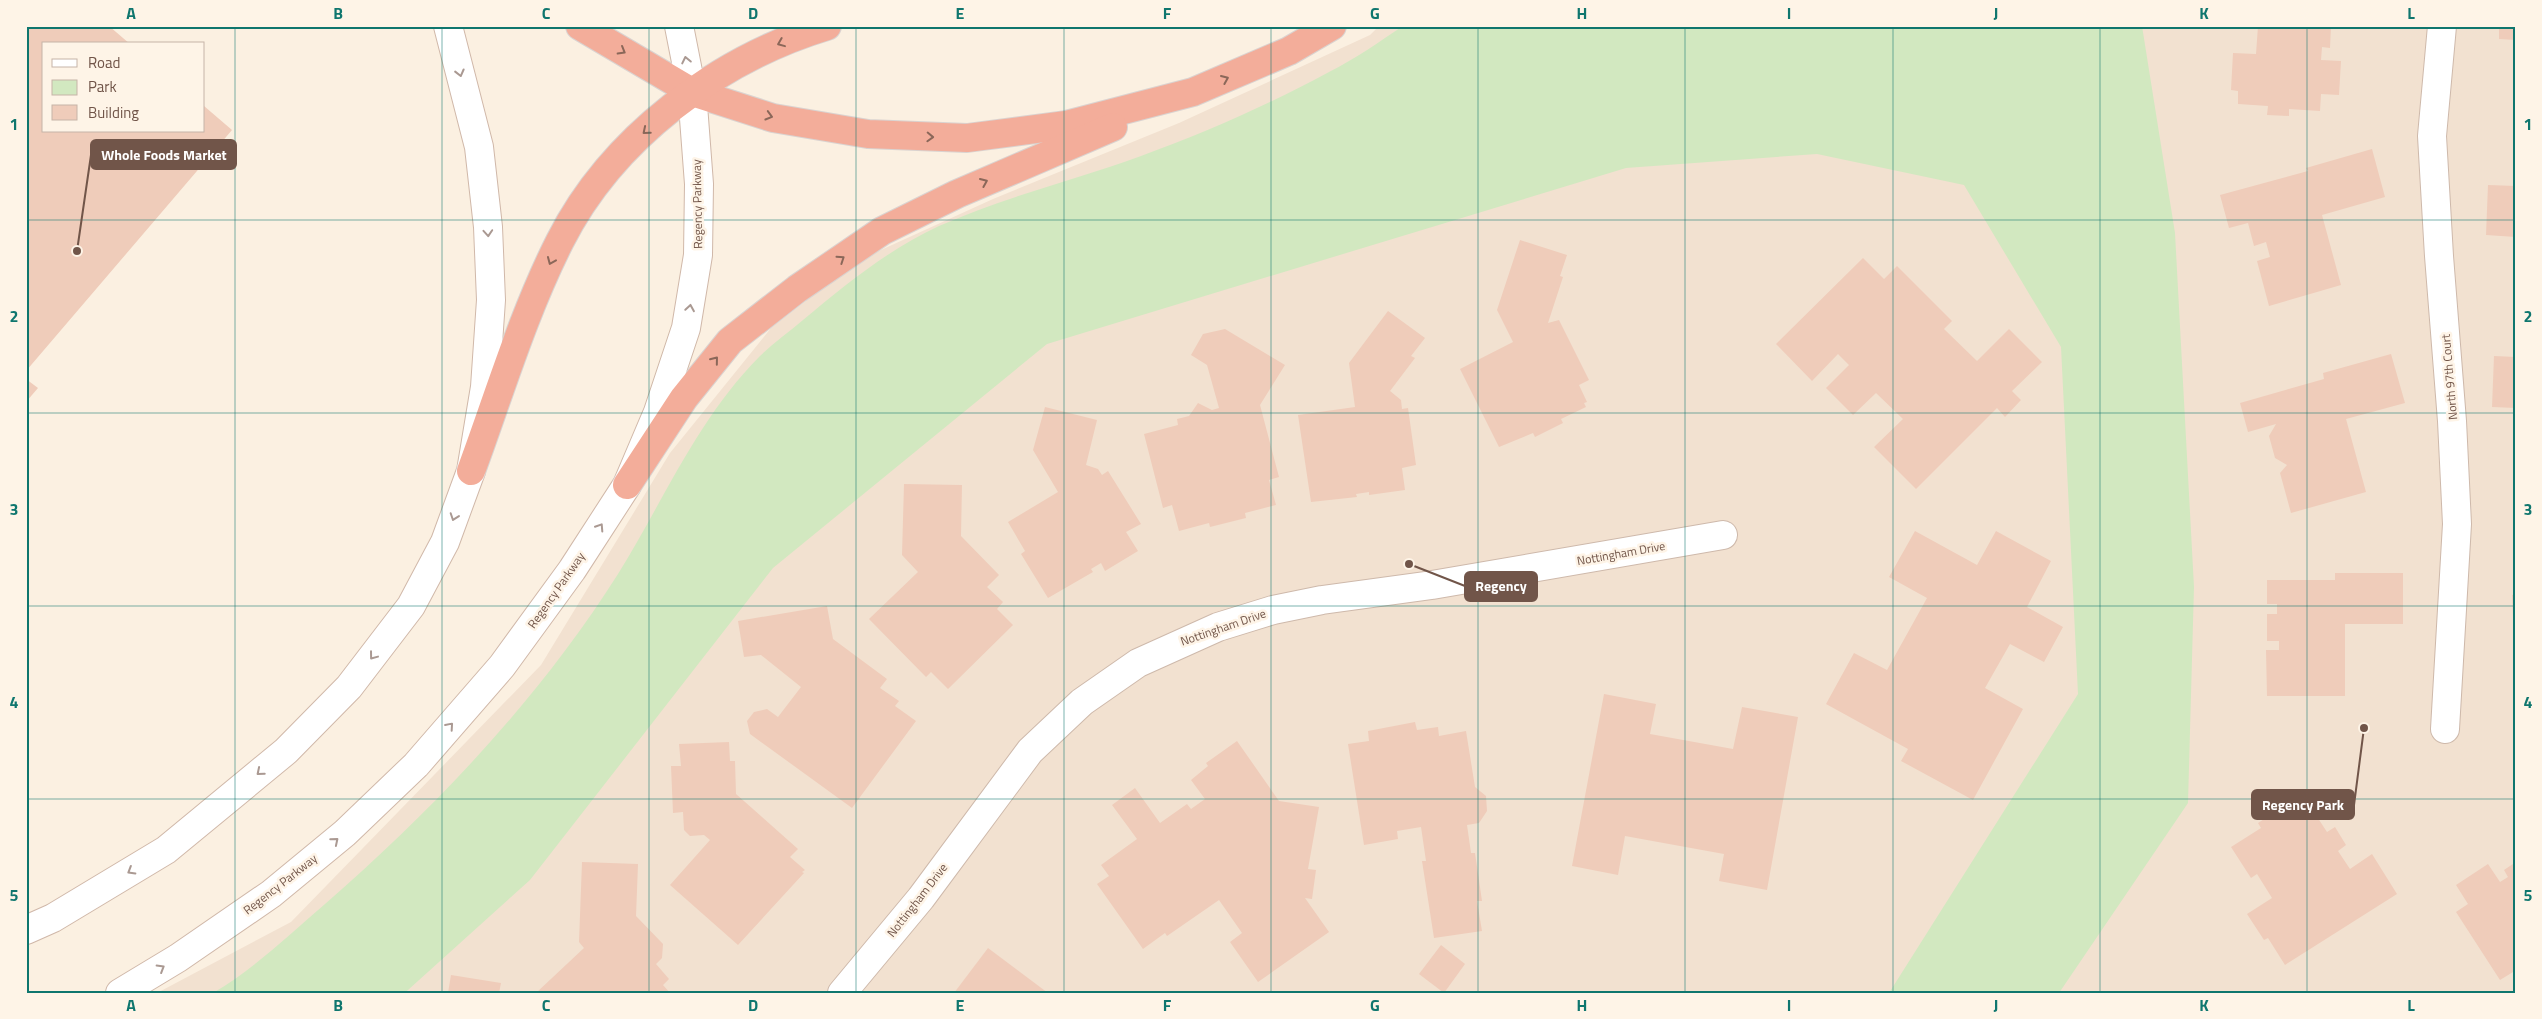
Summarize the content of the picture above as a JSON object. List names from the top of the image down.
{
  "streets": {
    "main road": ["Regency Parkway", "North 97th Court", "Nottingham Drive"]
  },
  "places": ["Whole Foods Market", "Regency", "Regency Park"],
  "legend": ["Road", "Park", "Building"],
  "grid": {
    "columns": [
      "A",
      "B",
      "C",
      "D",
      "E",
      "F",
      "G",
      "H",
      "I",
      "J",
      "K",
      "L"
    ],
    "rows": [
      "1",
      "2",
      "3",
      "4",
      "5"
    ]
  }
}
